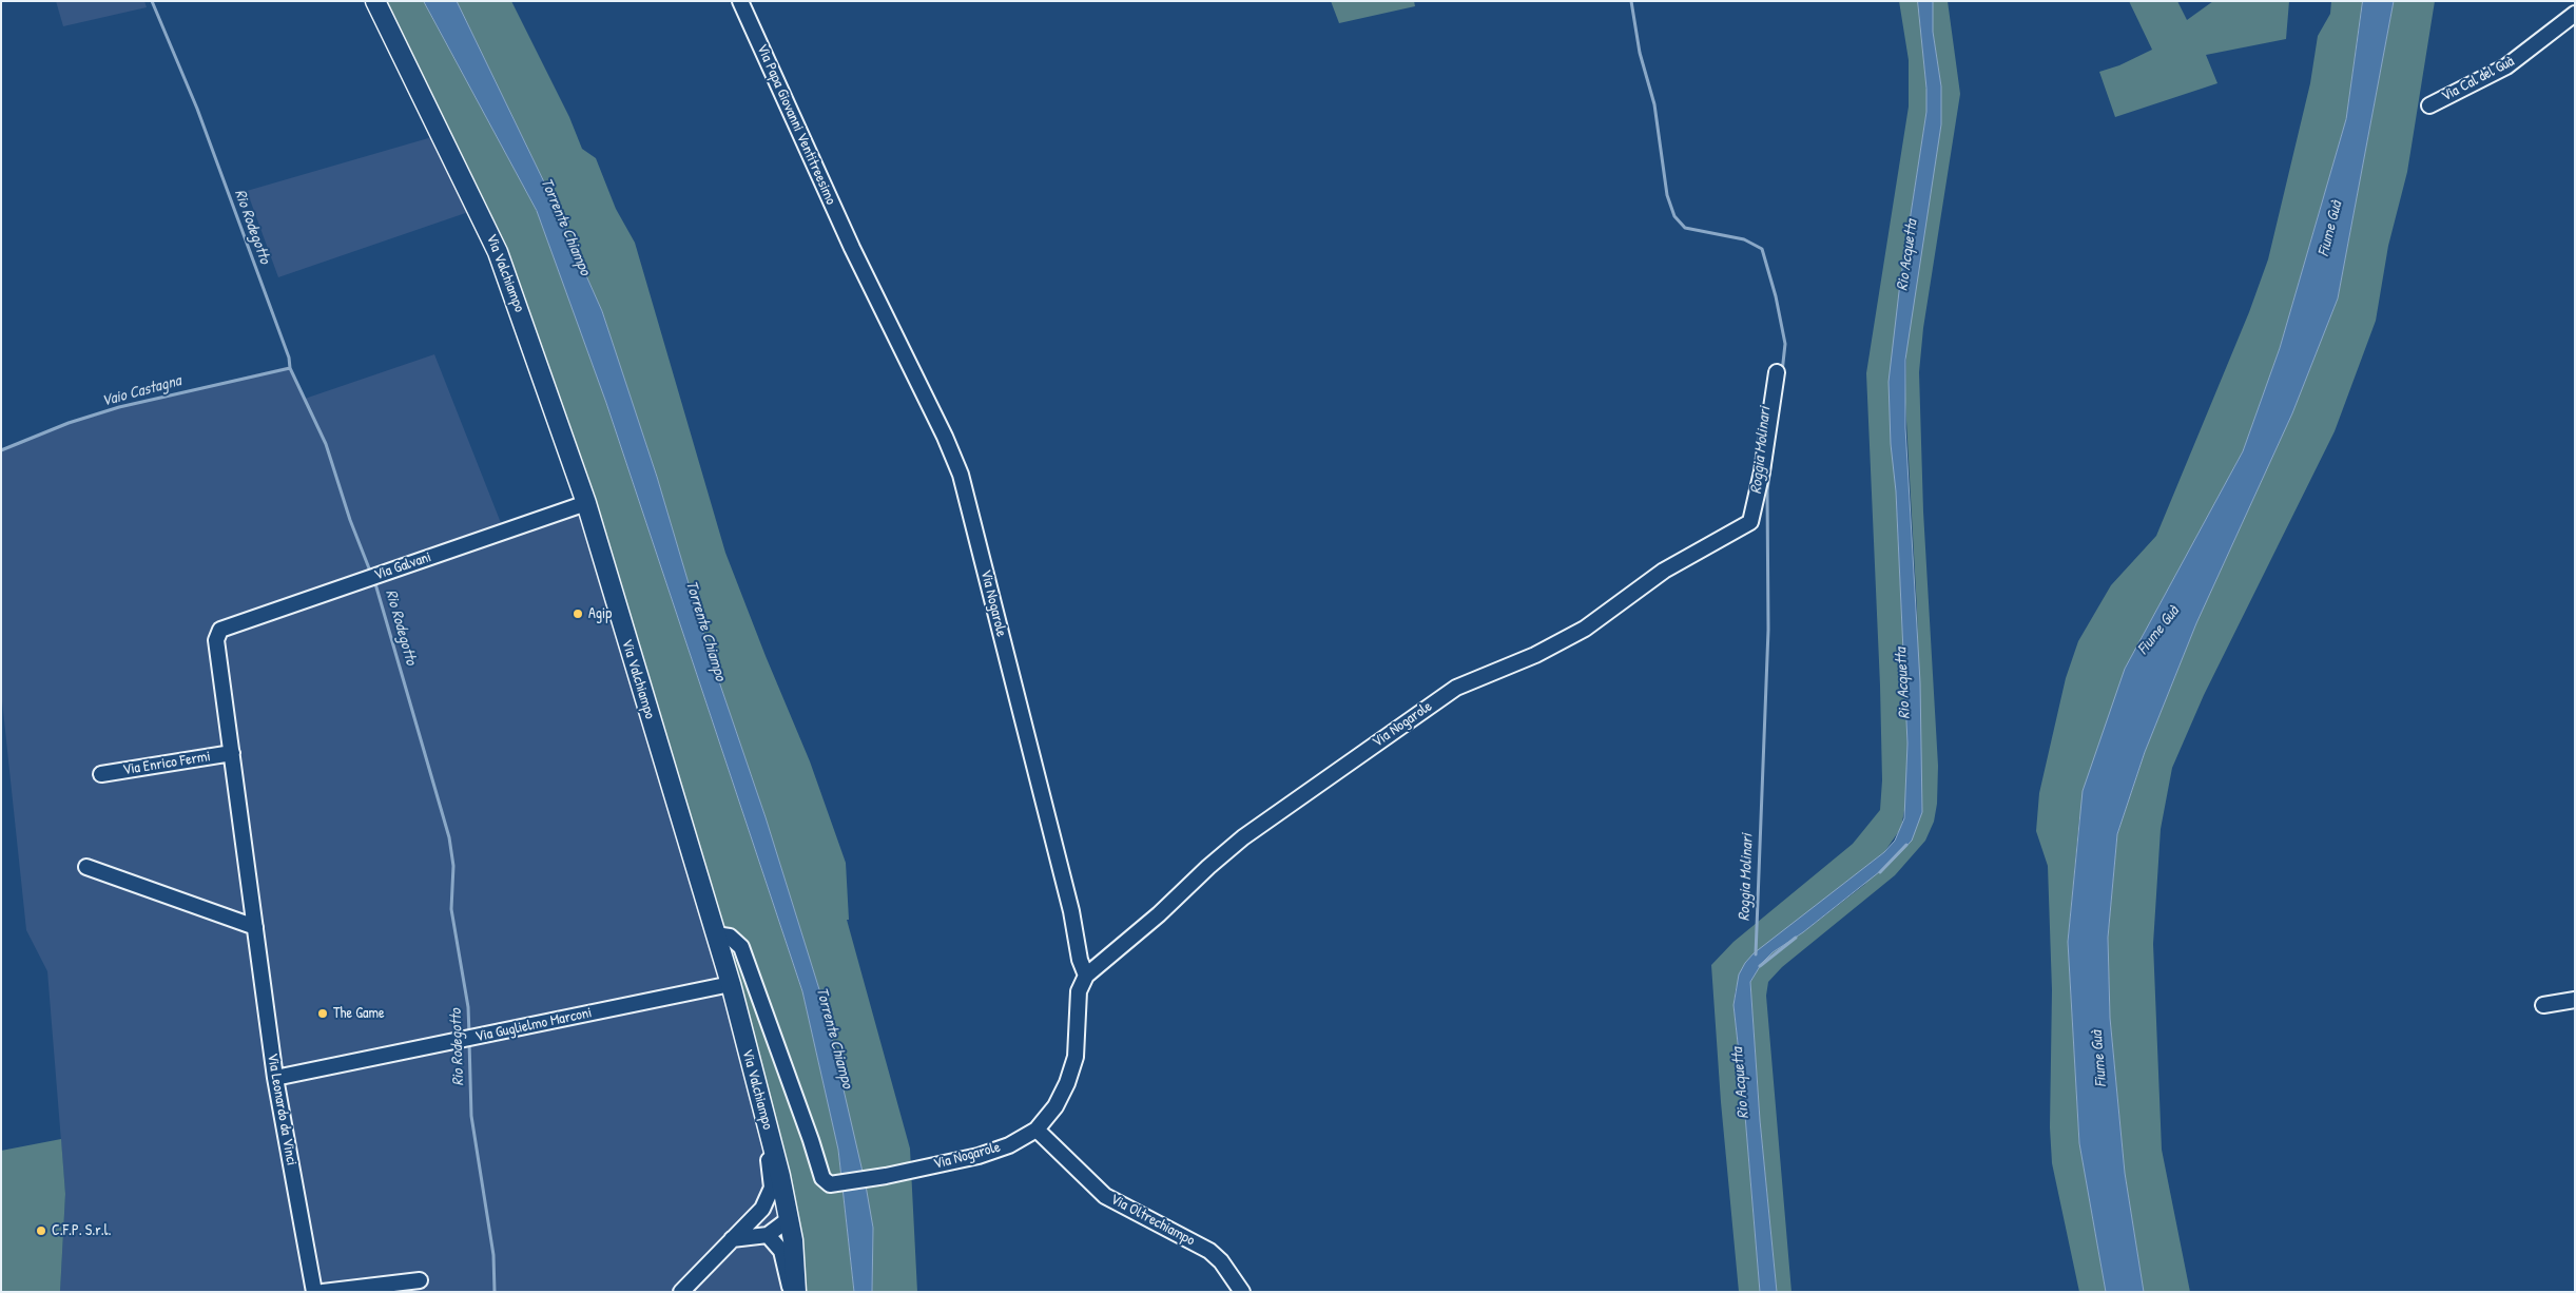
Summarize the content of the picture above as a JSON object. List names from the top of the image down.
{
  "streets": {
    "main road": ["Via Valchiampo"],
    "street": [
      "Via Cal del Guà",
      "Via Papa Giovanni Ventitreesimo",
      "Via Galvani",
      "Via Nogarole",
      "Via Enrico Fermi",
      "Via Guglielmo Marconi",
      "Via Leonardo da Vinci",
      "Via Oltrechiampo"
    ]
  },
  "crossings": [
    ["Via Papa Giovanni Ventitreesimo", "Via Nogarole"],
    ["Via Valchiampo", "Via Galvani"],
    ["Via Valchiampo", "Via Nogarole"],
    ["Via Valchiampo", "Via Guglielmo Marconi"],
    ["Via Galvani", "Via Leonardo da Vinci"],
    ["Via Nogarole", "Via Oltrechiampo"],
    ["Via Enrico Fermi", "Via Leonardo da Vinci"],
    ["Via Guglielmo Marconi", "Via Leonardo da Vinci"]
  ],
  "water": [
    "Rio Rodegotto",
    "Torrente Chiampo",
    "Fiume Guà",
    "Rio Acquetta",
    "Vaio Castagna",
    "Roggia Molinari"
  ],
  "places": ["Agip", "The Game", "C.F.P. S.r.l."]
}
